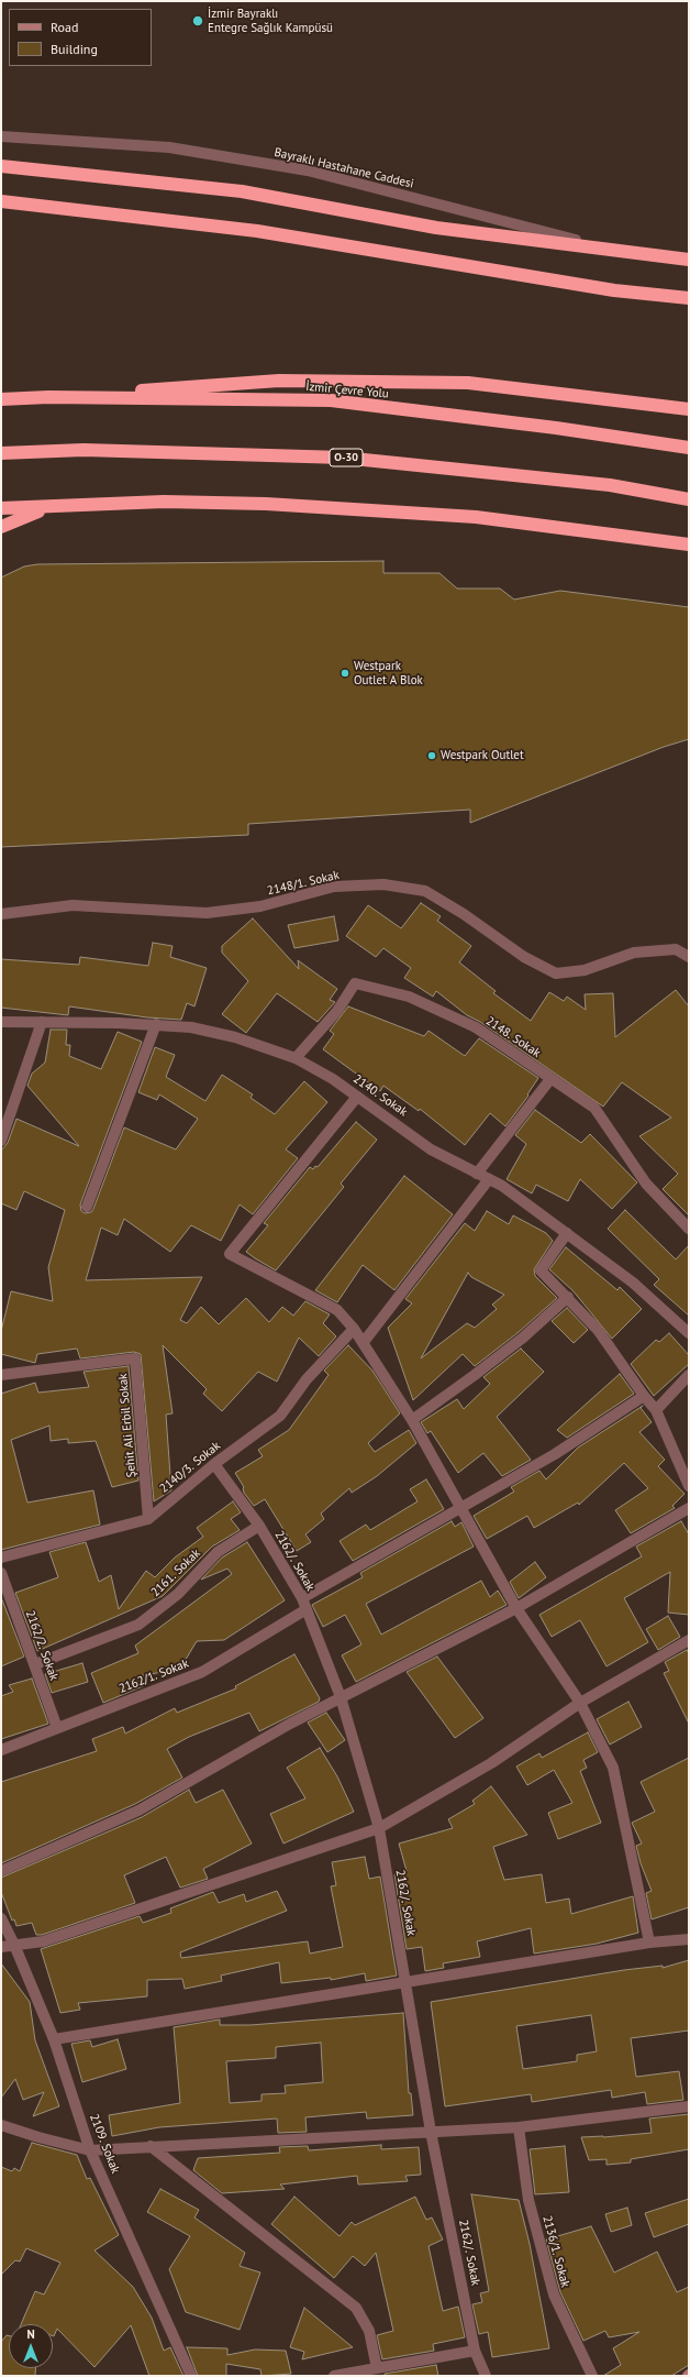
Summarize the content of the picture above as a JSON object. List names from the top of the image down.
{
  "streets": {
    "highway": ["İzmir Çevre Yolu", "O-30"],
    "street": [
      "Bayraklı Hastahane Caddesi",
      "2148/1. Sokak",
      "2148. Sokak",
      "2140. Sokak",
      "Şehit Ali Erbil Sokak",
      "2140/3. Sokak",
      "2162/. Sokak",
      "2161. Sokak",
      "2162/2. Sokak",
      "2162/1. Sokak",
      "2109. Sokak",
      "2136/1. Sokak"
    ]
  },
  "crossings": [
    ["2148. Sokak", "2140. Sokak"],
    ["Şehit Ali Erbil Sokak", "2140/3. Sokak"],
    ["2140/3. Sokak", "2162/. Sokak"],
    ["2162/. Sokak", "2161. Sokak"],
    ["2162/. Sokak", "2162/1. Sokak"],
    ["2161. Sokak", "2162/2. Sokak"],
    ["2162/2. Sokak", "2162/1. Sokak"]
  ],
  "places": ["İzmir Bayraklı Entegre Sağlık Kampüsü", "Westpark Outlet A Blok", "Westpark Outlet"],
  "legend": ["Road", "Building"],
  "north": "top"
}
